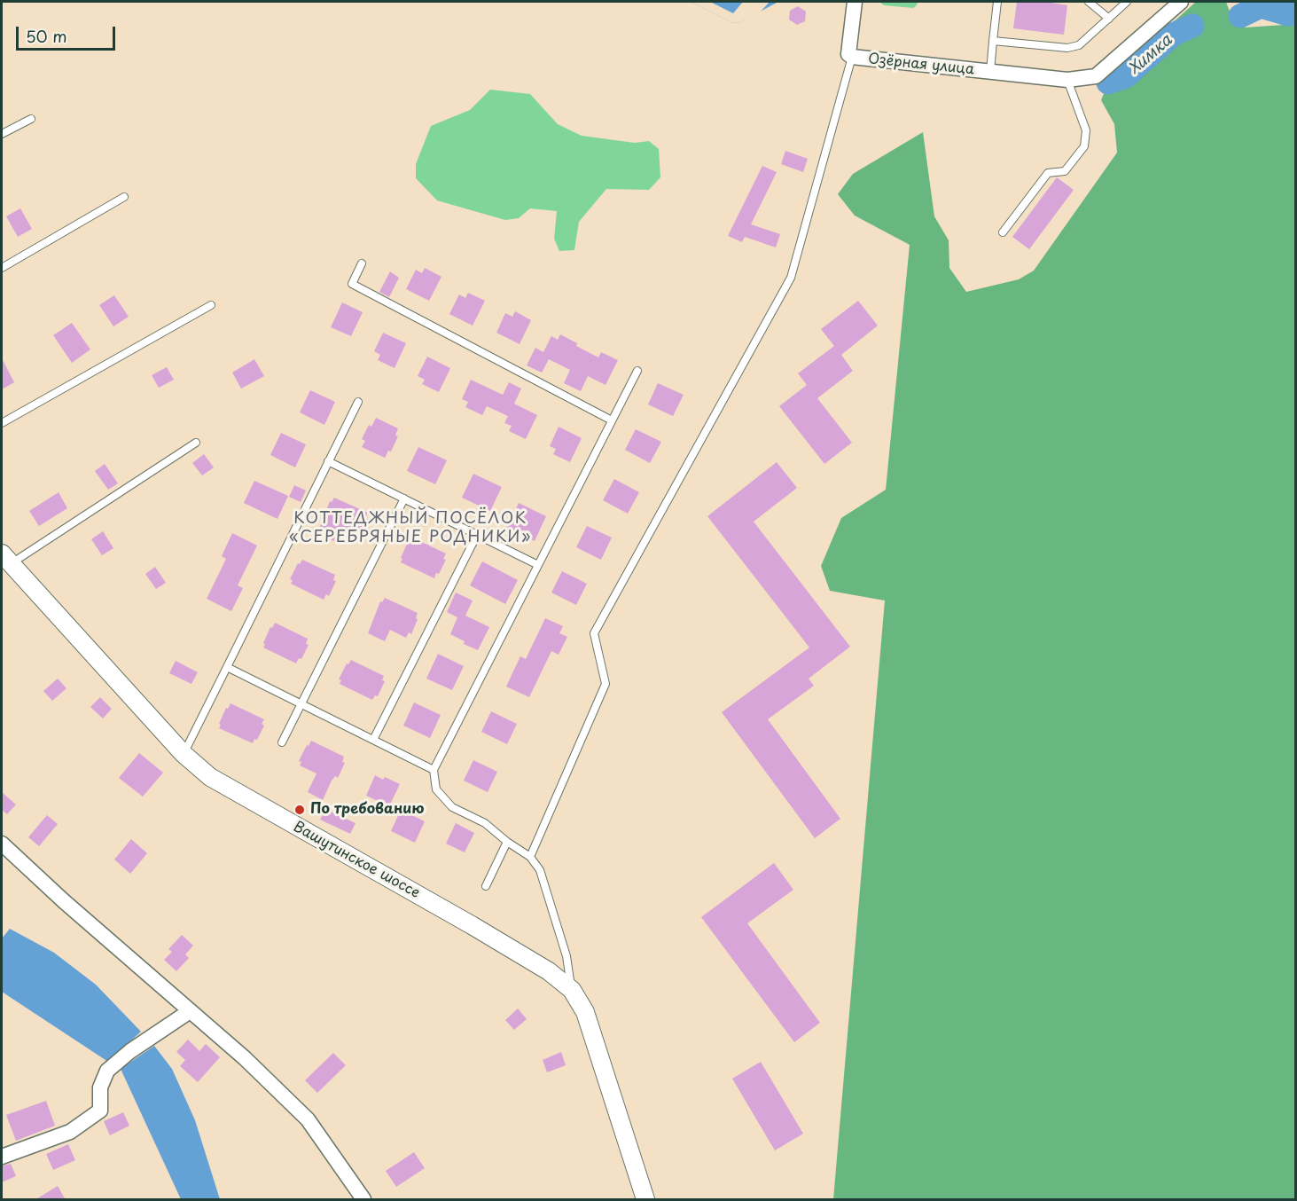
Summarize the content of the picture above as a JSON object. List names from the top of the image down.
{
  "streets": {
    "street": ["Озёрная улица", "Вашутинское шоссе"]
  },
  "districts": ["КОТТЕДЖНЫЙ ПОСЁЛОК «СЕРЕБРЯНЫЕ РОДНИКИ»"],
  "water": ["Химка"],
  "places": ["По требованию"],
  "scale_bar": "50 m"
}
